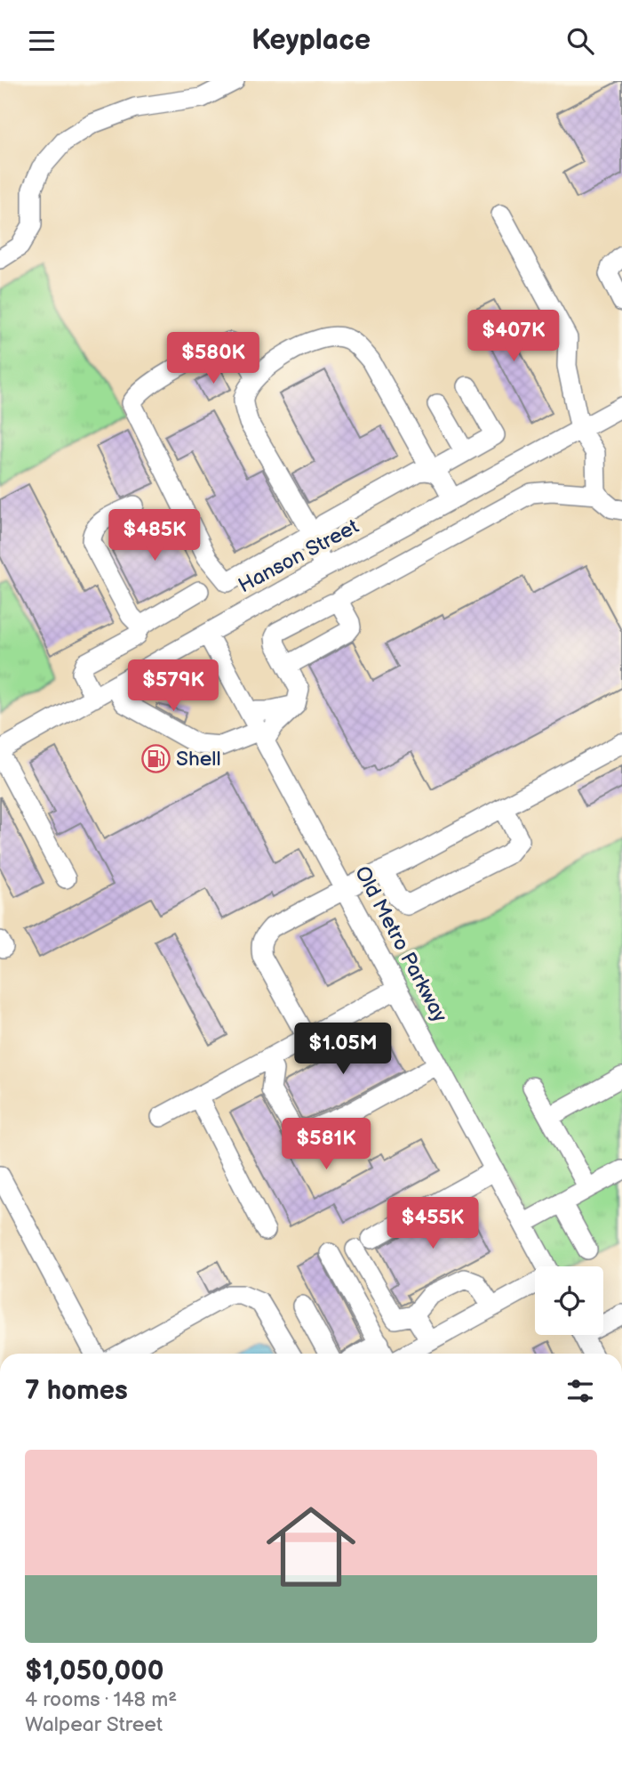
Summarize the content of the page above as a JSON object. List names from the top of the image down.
{
  "streets": {
    "street": ["Hanson Street", "Old Metro Parkway"]
  },
  "crossings": [
    ["Hanson Street", "Old Metro Parkway"]
  ],
  "places": {
    "fuel station": ["Shell"]
  },
  "page": {
    "header": "Keyplace",
    "price": [
      "$407K",
      "$580K",
      "$485K",
      "$579K",
      "$1.05M",
      "$581K",
      "$455K"
    ],
    "heading": "7 homes",
    "list": [
      {
        "name": "$1,050,000",
        "note": "4 rooms · 148 m² · Walpear Street"
      }
    ]
  }
}
